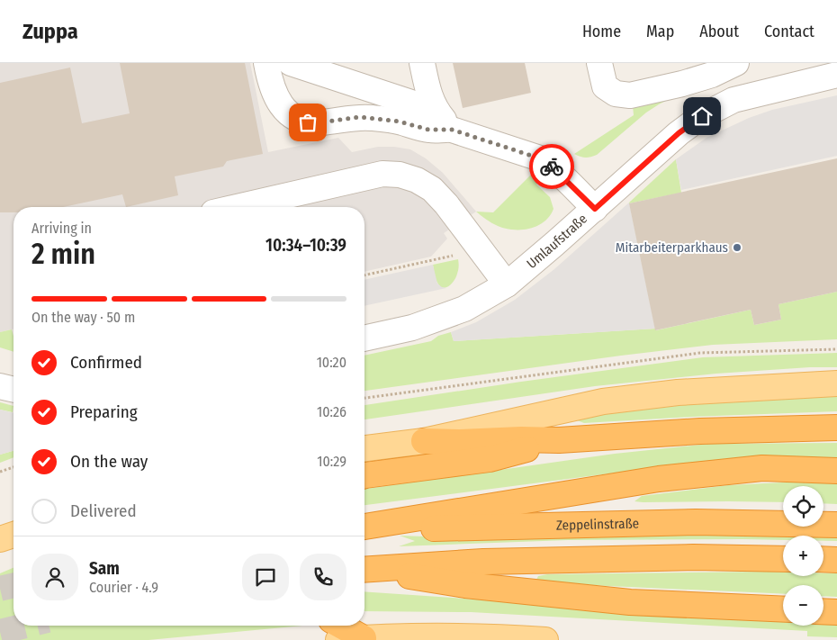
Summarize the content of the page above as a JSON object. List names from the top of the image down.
{
  "streets": {
    "highway": ["Zeppelinstraße"],
    "lane": ["Umlaufstraße"]
  },
  "places": ["Mitarbeiterparkhaus"],
  "page": {
    "header": "Zuppa",
    "nav": [
      "Home",
      "Map",
      "About",
      "Contact"
    ],
    "heading": ["2 min", "Arriving in", "10:34–10:39"],
    "panel": ["Sam", "Courier · 4.9"],
    "bar": "On the way · 50 m",
    "list": [
      ["Confirmed", "10:20"],
      ["Preparing", "10:26"],
      ["On the way", "10:29"],
      "Delivered"
    ],
    "map_buttons": ["+", "−"]
  }
}
